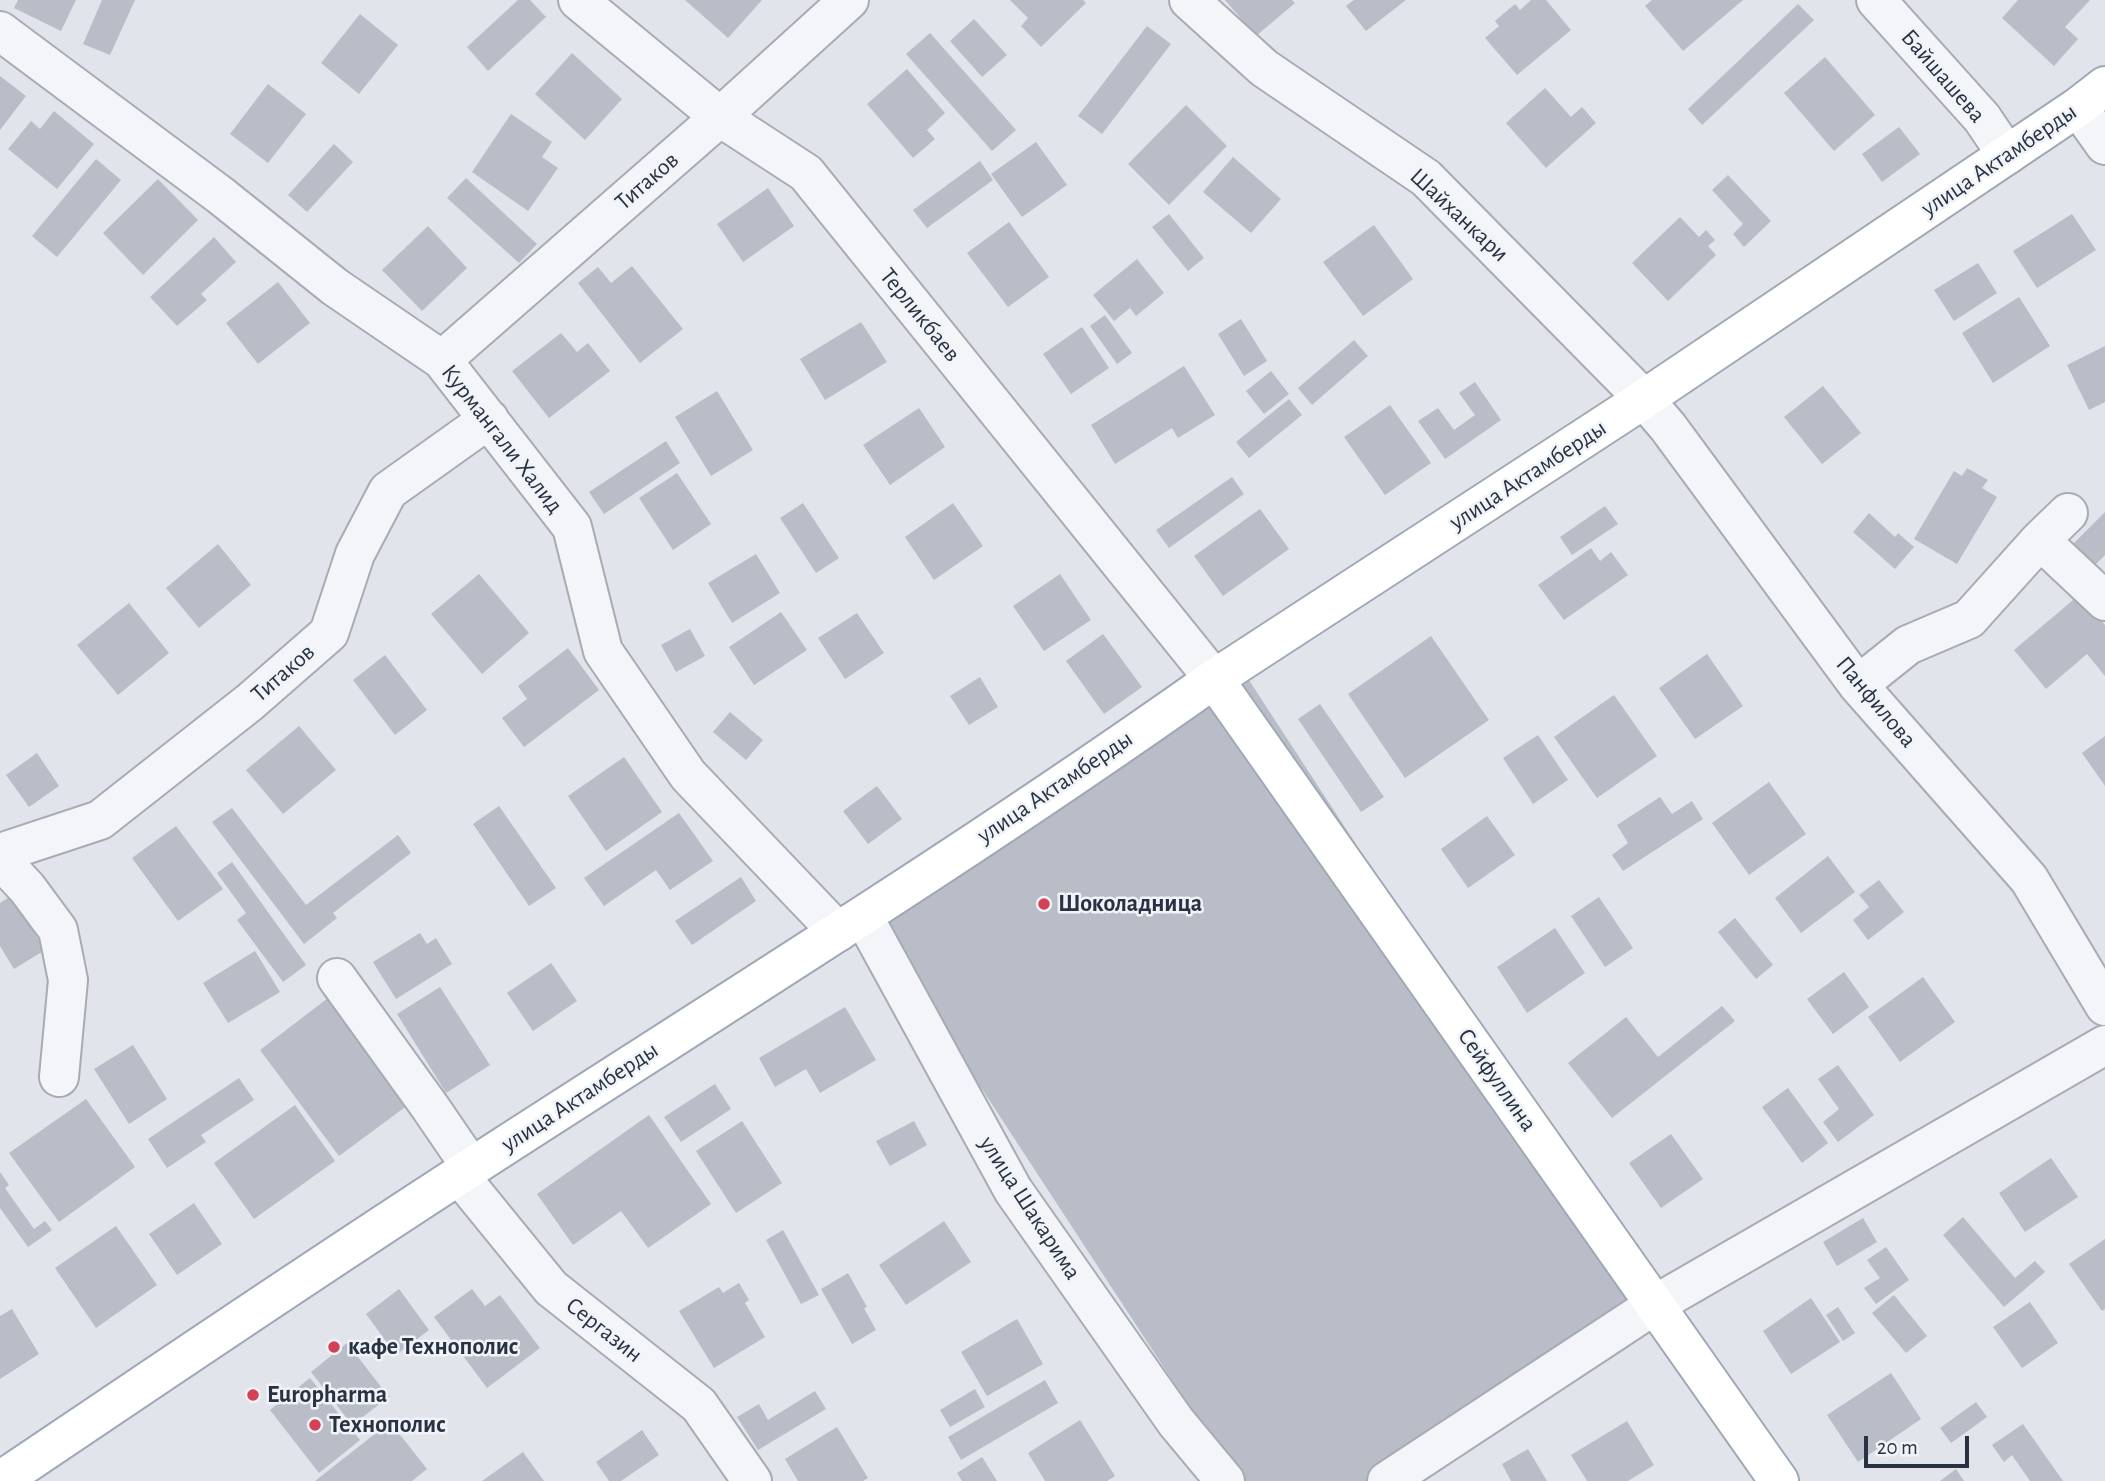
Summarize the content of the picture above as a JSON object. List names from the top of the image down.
{
  "streets": {
    "main road": ["улица Актамберды", "Сейфуллина"],
    "street": [
      "Байшашева",
      "Титаков",
      "Шайханкари",
      "Терликбаев",
      "Курмангали Халид",
      "Панфилова",
      "улица Шакарима",
      "Сергазин"
    ]
  },
  "crossings": [
    ["Байшашева", "улица Актамберды"],
    ["улица Актамберды", "Шайханкари"],
    ["улица Актамберды", "Терликбаев"],
    ["улица Актамберды", "Курмангали Халид"],
    ["улица Актамберды", "Панфилова"],
    ["улица Актамберды", "Сейфуллина"],
    ["улица Актамберды", "улица Шакарима"],
    ["улица Актамберды", "Сергазин"],
    ["Титаков", "Терликбаев"],
    ["Титаков", "Курмангали Халид"],
    ["Шайханкари", "Панфилова"],
    ["Терликбаев", "Сейфуллина"],
    ["Курмангали Халид", "улица Шакарима"]
  ],
  "places": [
    "Шоколадница",
    "кафе Технополис",
    "Europharma",
    "Технополис"
  ],
  "scale_bar": "20 m"
}
